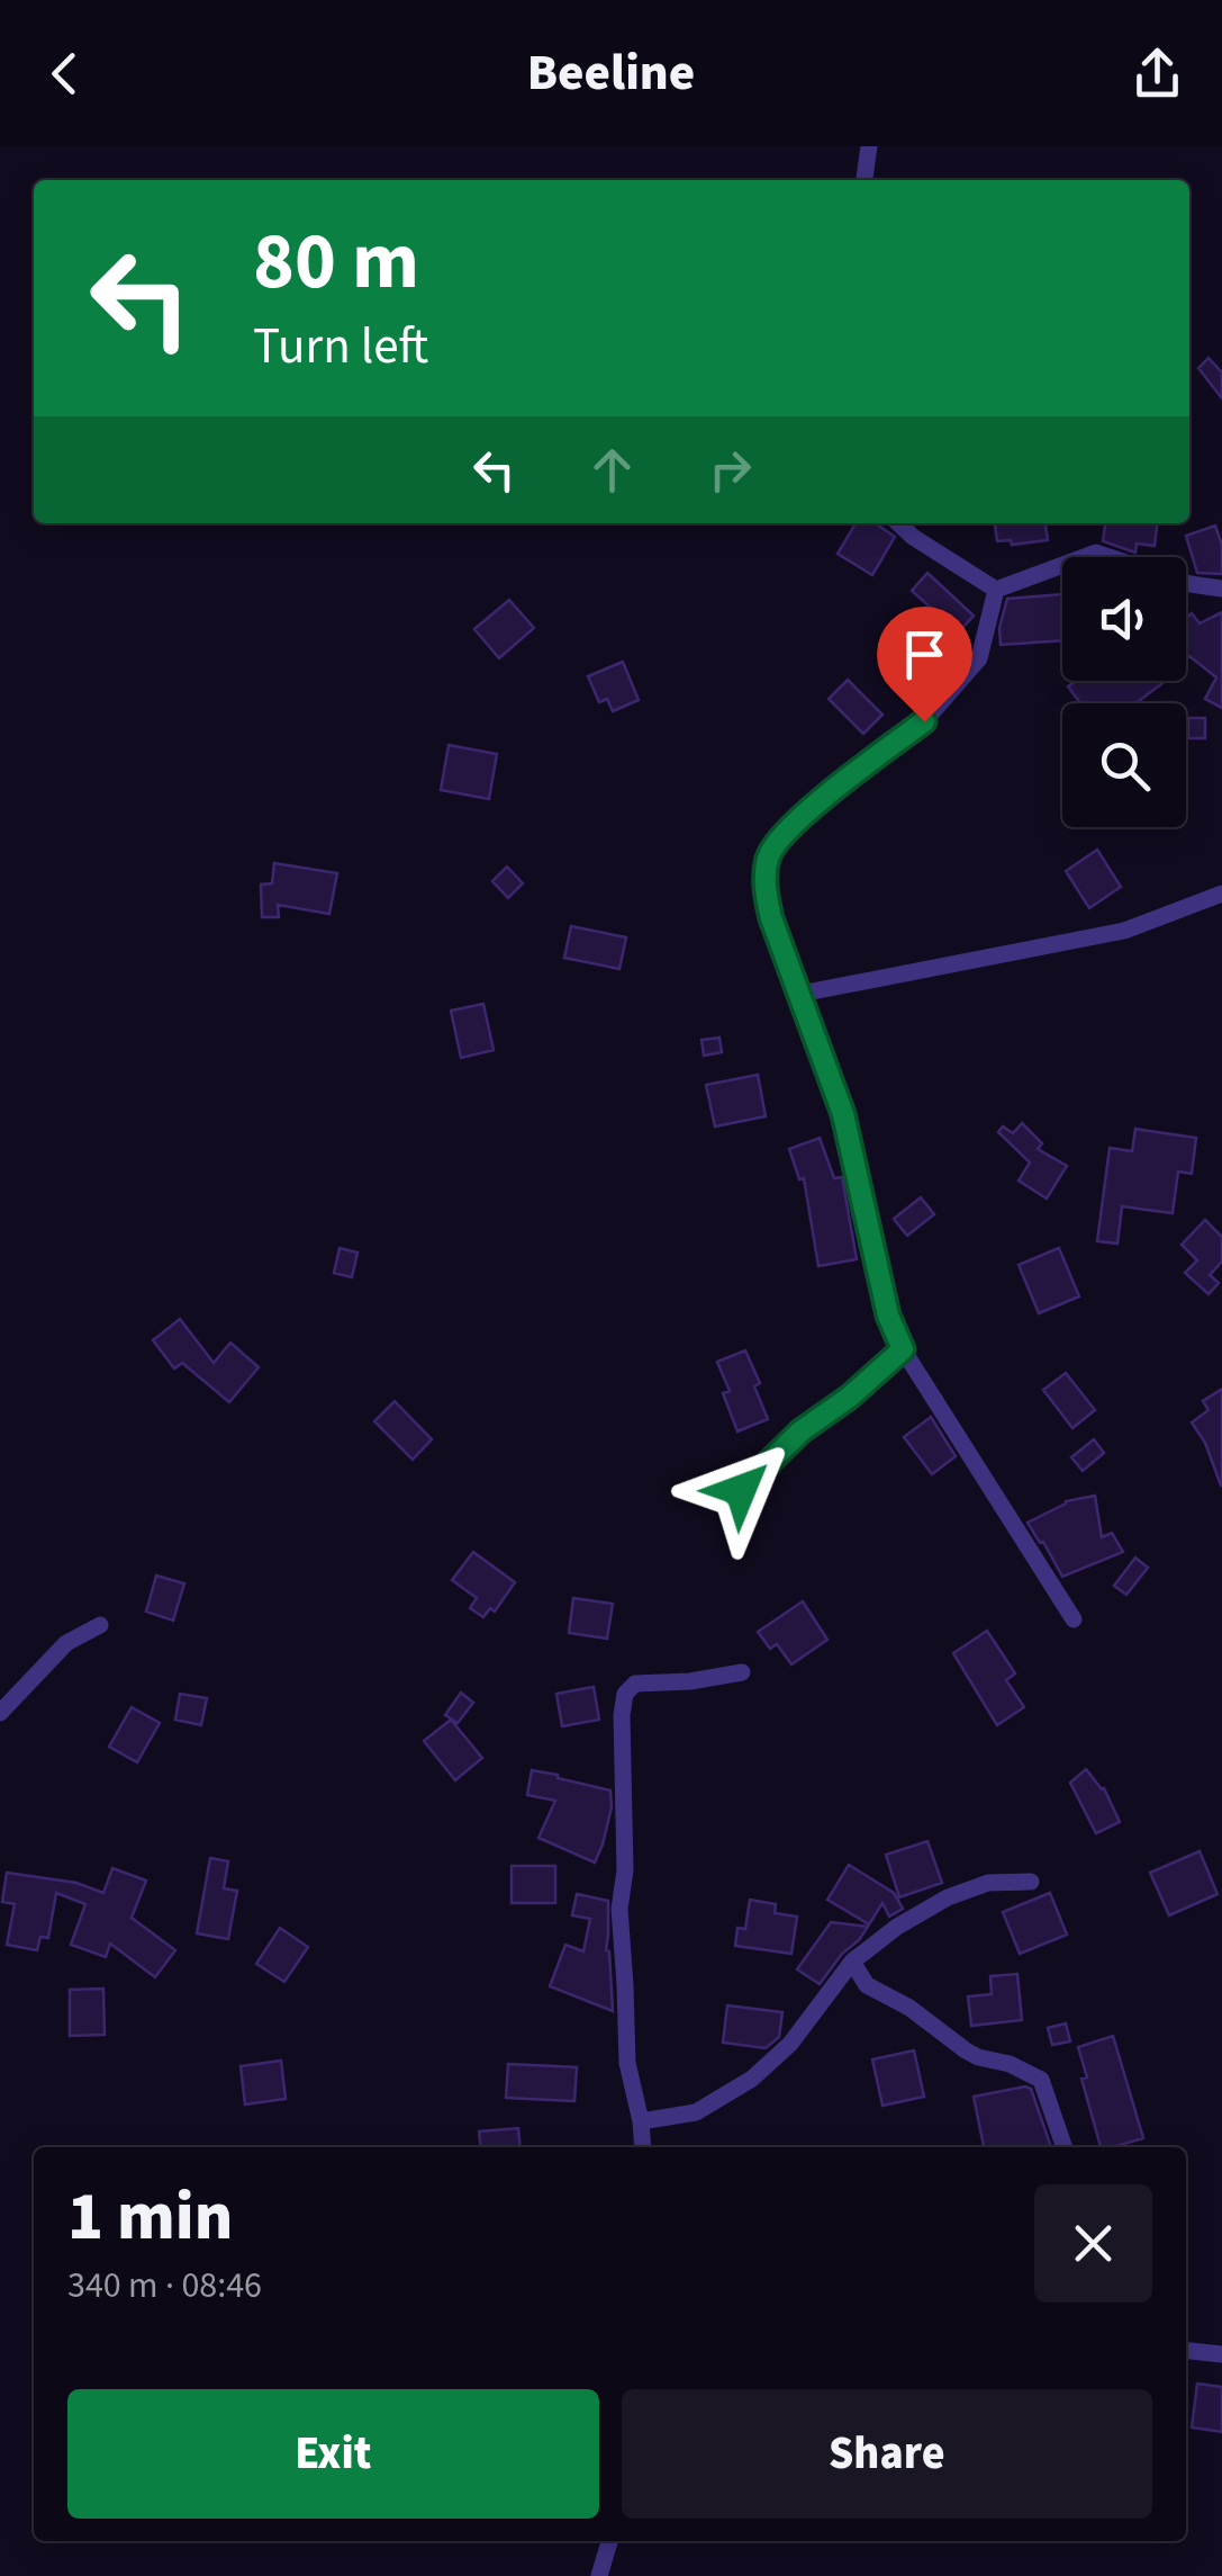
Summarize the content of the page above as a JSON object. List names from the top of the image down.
{
  "page": {
    "header": "Beeline",
    "turn": ["80 m", "Turn left"],
    "heading": ["1 min", "340 m · 08:46"],
    "buttons": ["Exit", "Share"]
  }
}
